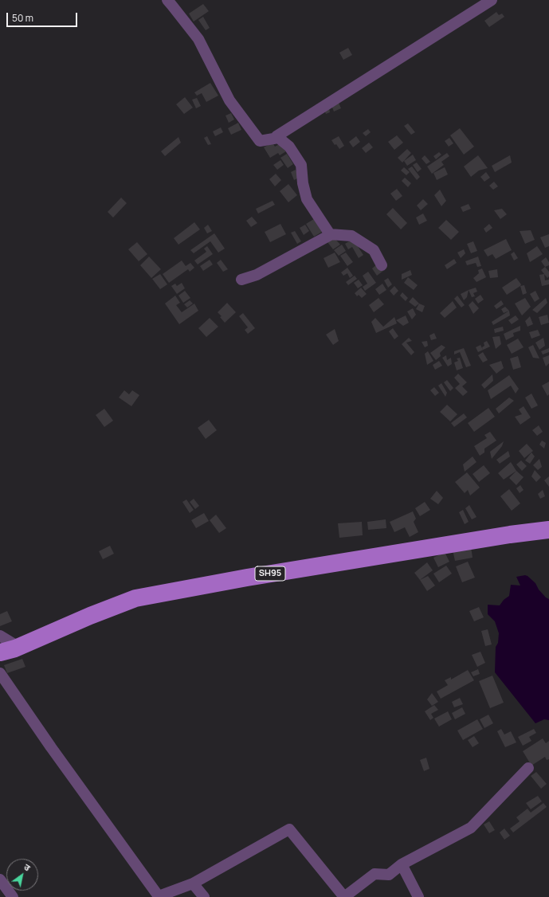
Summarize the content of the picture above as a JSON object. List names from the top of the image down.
{
  "streets": {
    "main road": ["SH95"]
  },
  "scale_bar": "50 m",
  "north": "top right"
}
